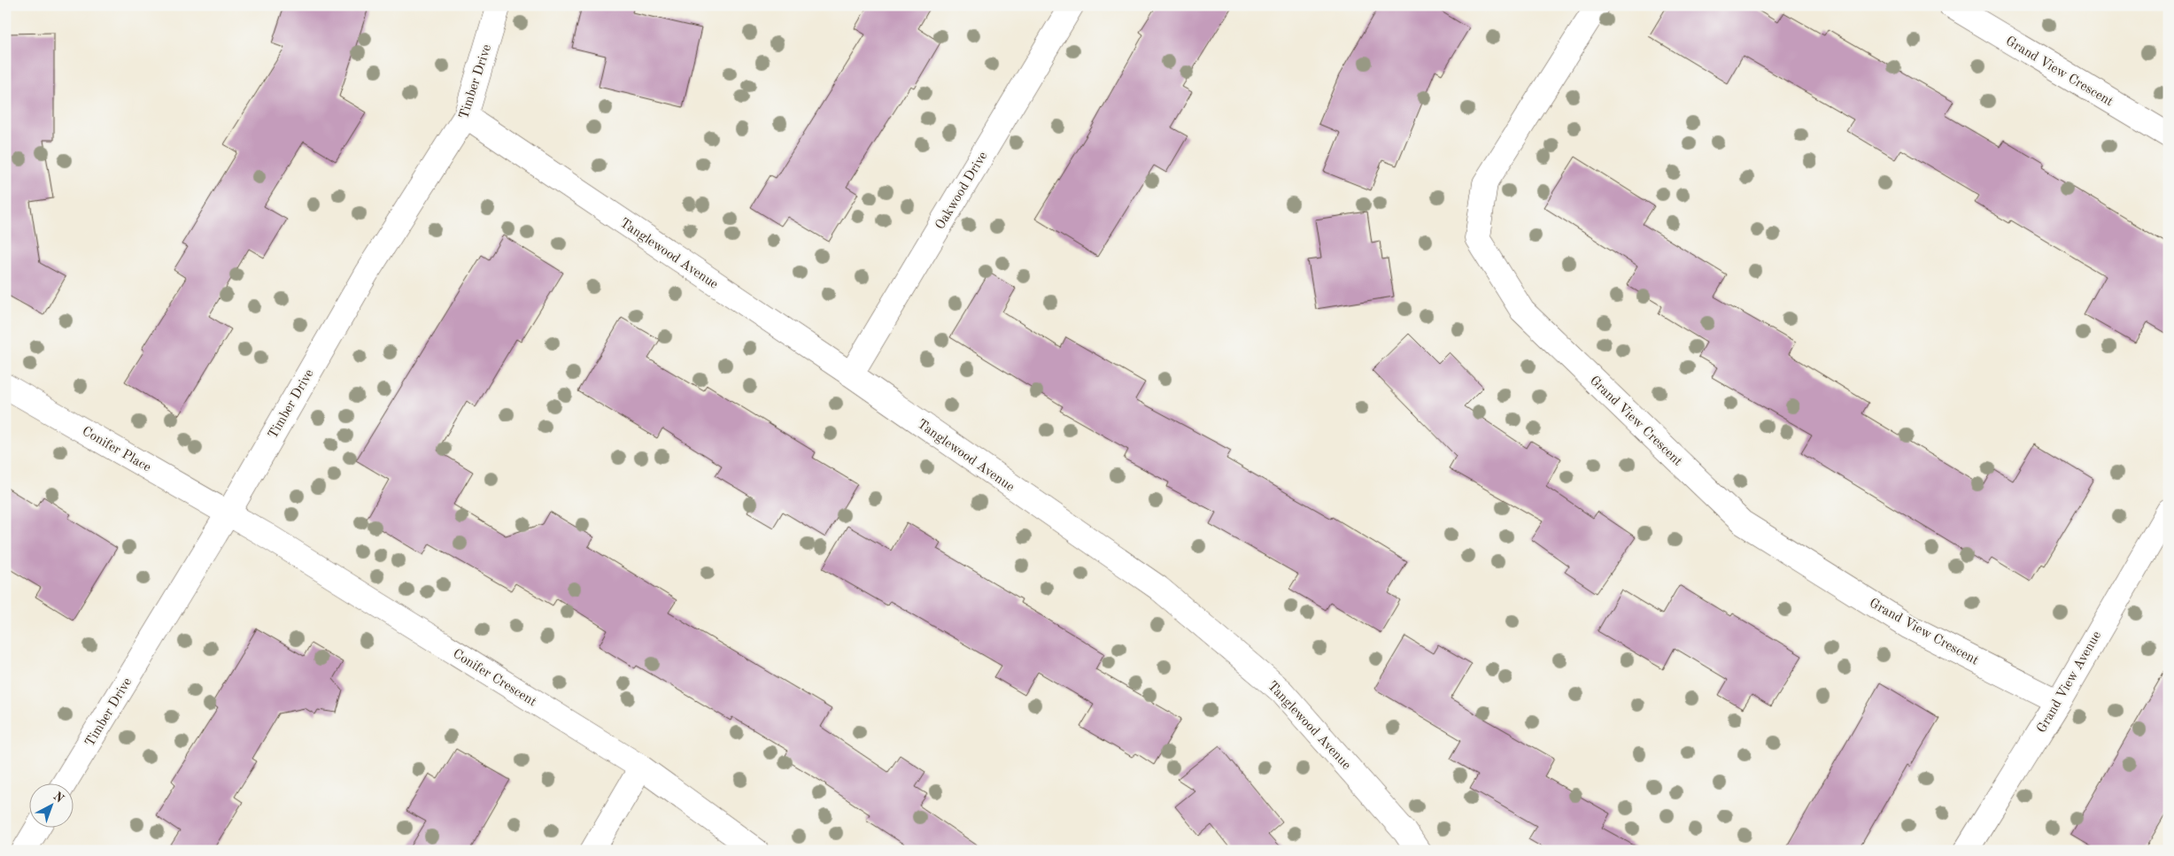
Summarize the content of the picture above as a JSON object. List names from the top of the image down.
{
  "streets": {
    "street": [
      "Grand View Crescent",
      "Timber Drive",
      "Oakwood Drive",
      "Tanglewood Avenue",
      "Conifer Place",
      "Conifer Crescent",
      "Grand View Avenue"
    ]
  },
  "crossings": [
    ["Grand View Crescent", "Grand View Avenue"],
    ["Timber Drive", "Tanglewood Avenue"],
    ["Timber Drive", "Conifer Place"],
    ["Timber Drive", "Conifer Crescent"],
    ["Oakwood Drive", "Tanglewood Avenue"],
    ["Conifer Place", "Conifer Crescent"]
  ],
  "north": "top right"
}
